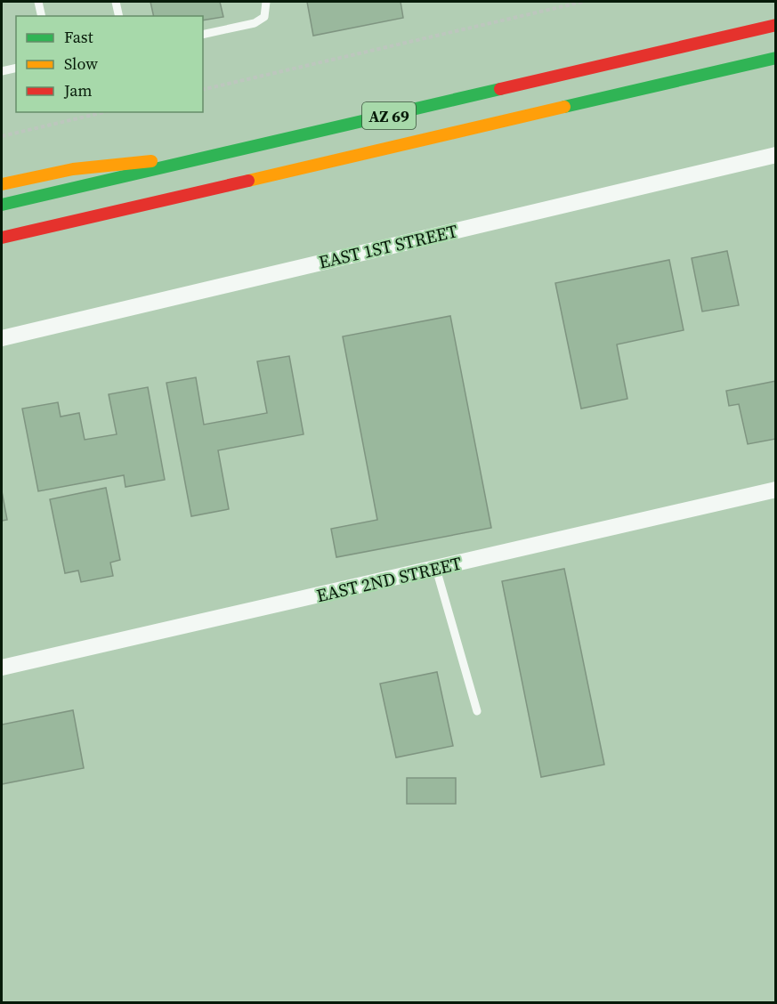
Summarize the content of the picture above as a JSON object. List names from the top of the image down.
{
  "streets": {
    "main road": ["AZ 69"],
    "street": ["EAST 1ST STREET", "EAST 2ND STREET"]
  },
  "legend": ["Fast", "Slow", "Jam"]
}
